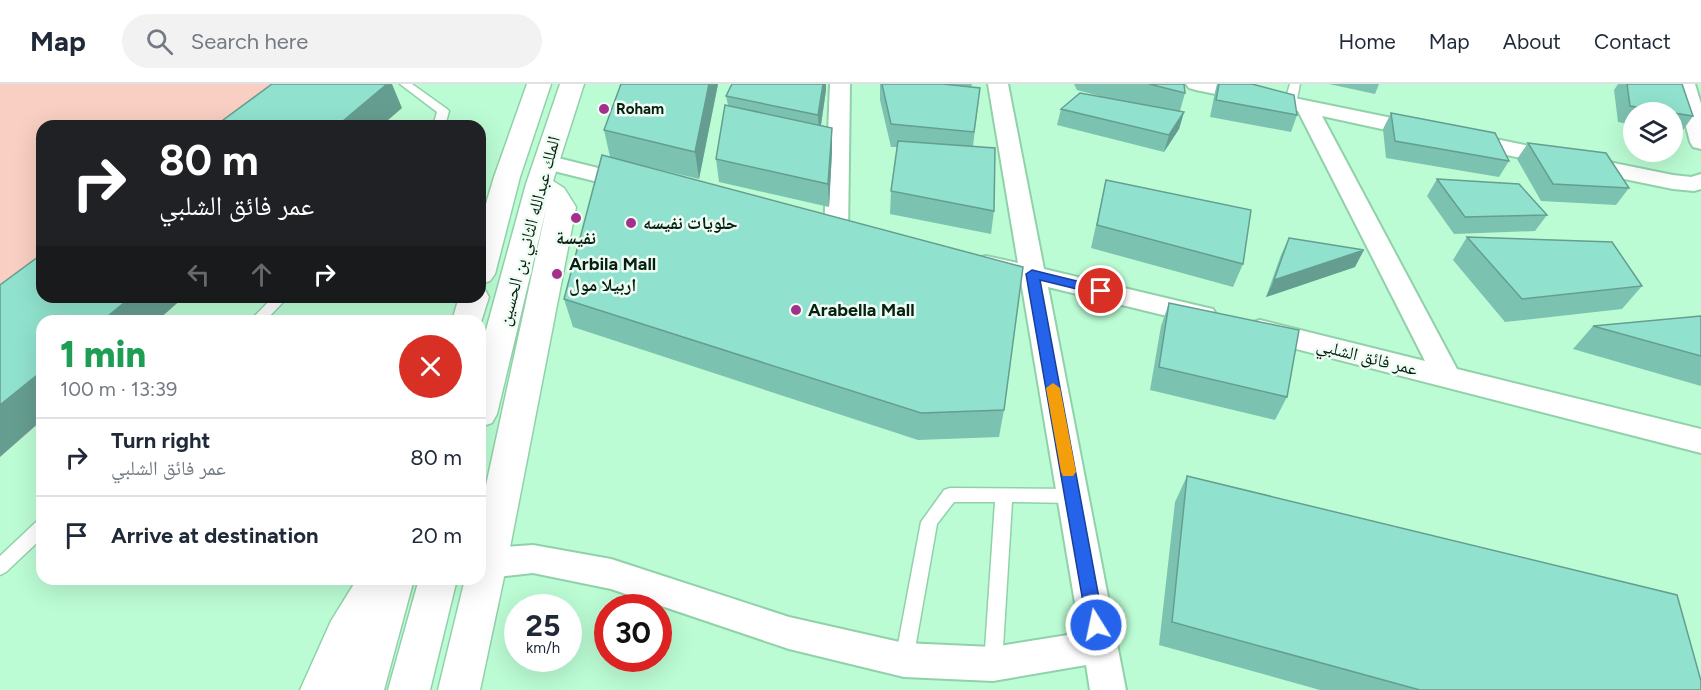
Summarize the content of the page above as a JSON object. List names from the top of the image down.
{
  "streets": {
    "main road": ["الملك عبدالله الثاني بن الحسين"],
    "street": ["عمر فائق الشلبي"]
  },
  "places": [
    "Roham",
    "نفيسة",
    "حلويات نفيسه",
    "Arbila Mall اربيلا مول",
    "Arabella Mall"
  ],
  "page": {
    "header": "Map",
    "search": "Search here",
    "nav": [
      "Home",
      "Map",
      "About",
      "Contact"
    ],
    "turn": ["80 m", "عمر فائق الشلبي"],
    "heading": ["1 min", "100 m · 13:39"],
    "list": [
      {
        "name": "Turn right",
        "note": "عمر فائق الشلبي",
        "value": "80 m"
      },
      {
        "name": "Arrive at destination",
        "value": "20 m"
      }
    ],
    "speed": "25 km/h",
    "limit": "30"
  }
}
